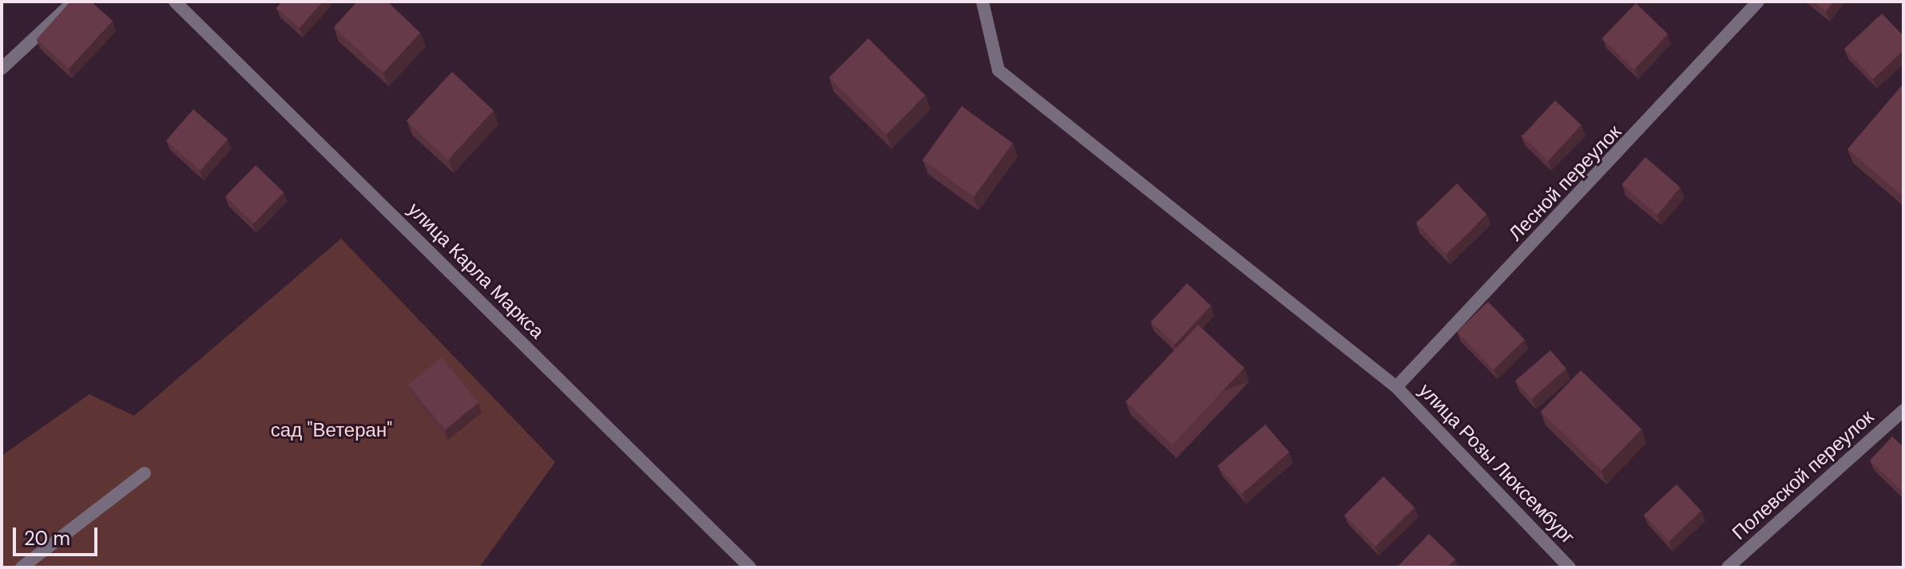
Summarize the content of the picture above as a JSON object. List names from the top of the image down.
{
  "streets": {
    "street": [
      "Лесной переулок",
      "улица Карла Маркса",
      "улица Розы Люксембург",
      "Полевской переулок"
    ]
  },
  "crossings": [
    ["Лесной переулок", "улица Розы Люксембург"]
  ],
  "parks": ["сад \"Ветеран\""],
  "scale_bar": "20 m"
}
